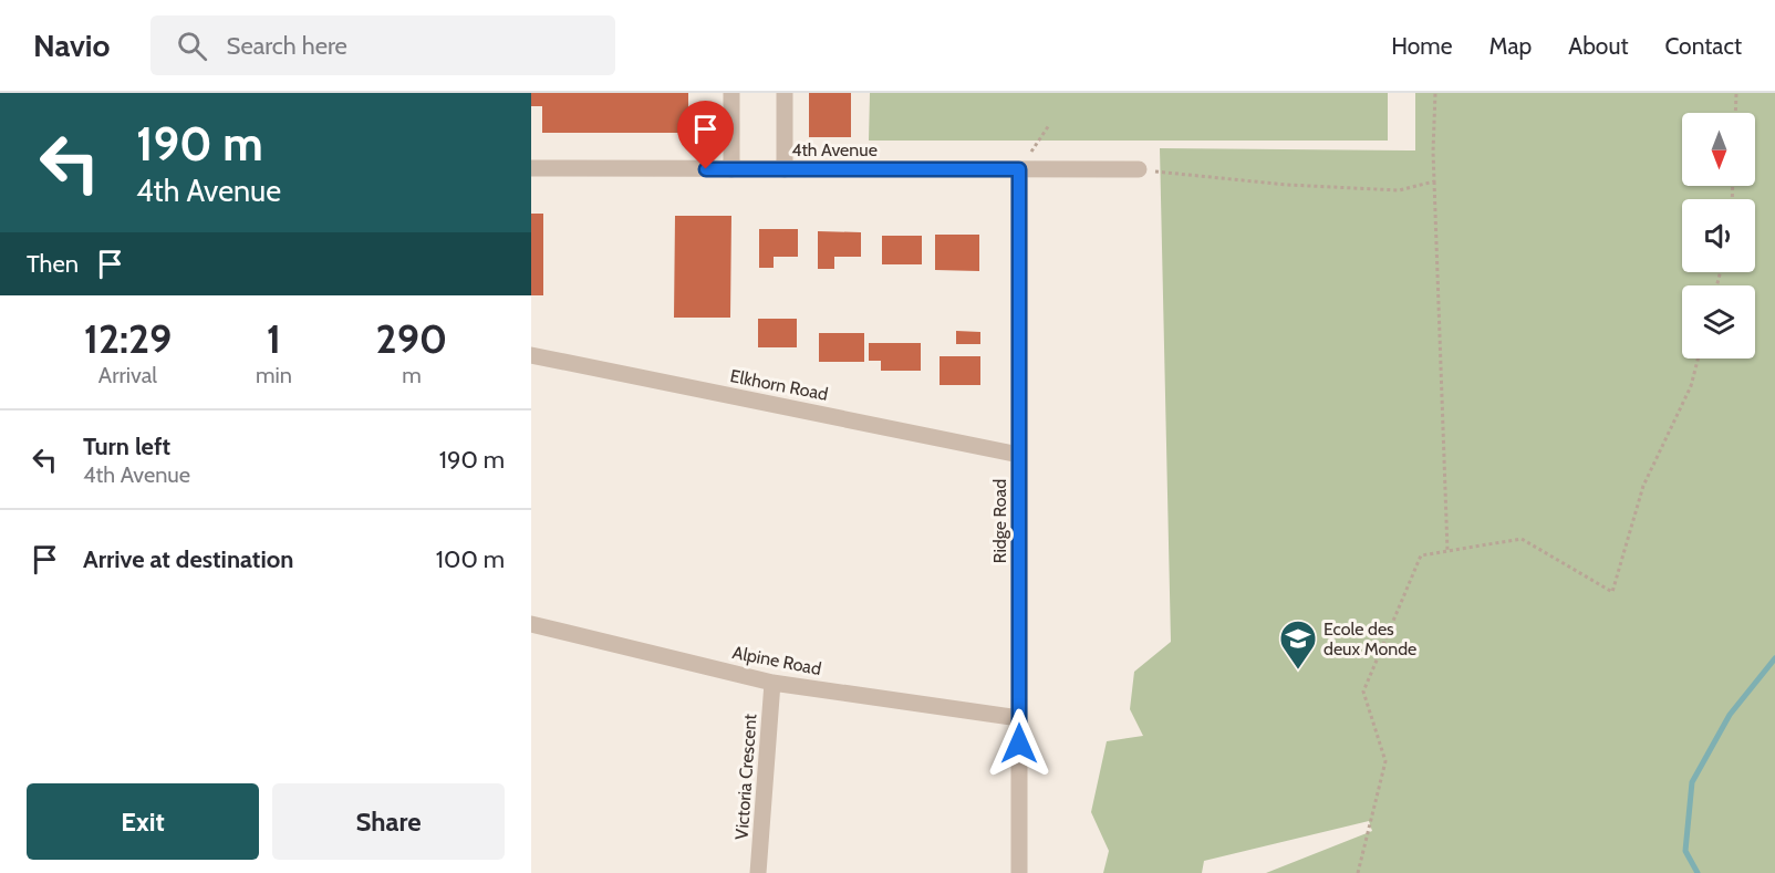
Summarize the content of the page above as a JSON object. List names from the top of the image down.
{
  "streets": {
    "street": [
      "4th Avenue",
      "Elkhorn Road",
      "Ridge Road",
      "Alpine Road",
      "Victoria Crescent"
    ]
  },
  "crossings": [
    ["4th Avenue", "Ridge Road"],
    ["Elkhorn Road", "Ridge Road"],
    ["Ridge Road", "Alpine Road"],
    ["Alpine Road", "Victoria Crescent"]
  ],
  "places": {
    "school or university": ["Ecole des deux Monde"]
  },
  "north": "bottom",
  "page": {
    "header": "Navio",
    "search": "Search here",
    "nav": [
      "Home",
      "Map",
      "About",
      "Contact"
    ],
    "turn": ["190 m", "4th Avenue"],
    "then": "Then",
    "eta": [
      "12:29",
      "Arrival",
      "1",
      "min",
      "290",
      "m"
    ],
    "list": [
      {
        "name": "Turn left",
        "note": "4th Avenue",
        "value": "190 m"
      },
      {
        "name": "Arrive at destination",
        "value": "100 m"
      }
    ],
    "buttons": ["Exit", "Share"]
  }
}
